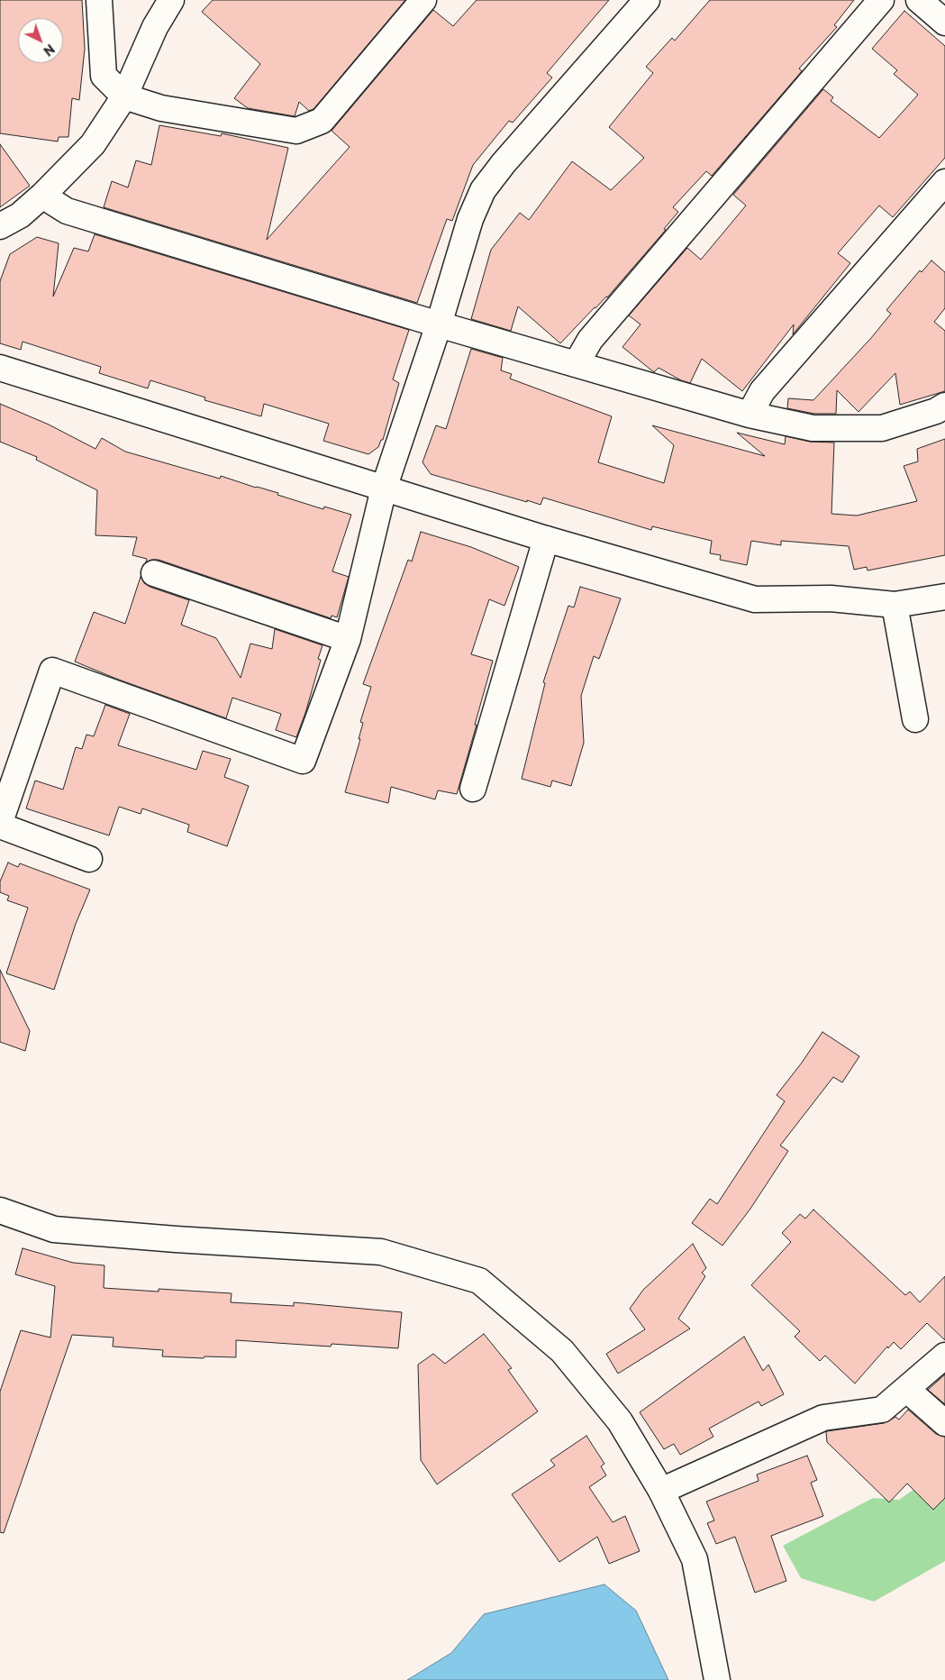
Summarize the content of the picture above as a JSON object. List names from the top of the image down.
{
  "north": "bottom right"
}
